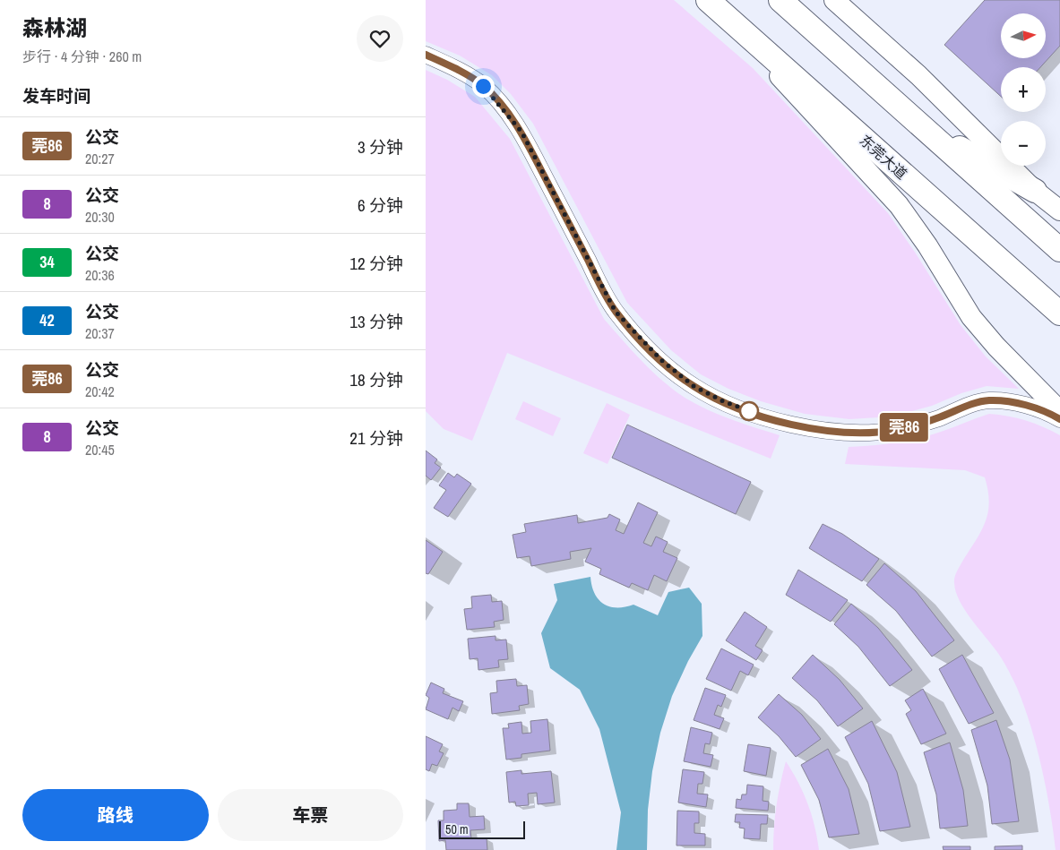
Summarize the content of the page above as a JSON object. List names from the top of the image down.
{
  "streets": {
    "highway": ["东莞大道"]
  },
  "lines": ["bus line 莞86"],
  "scale_bar": "50 m",
  "north": "right",
  "page": {
    "heading": [
      ["森林湖", "步行 · 4 分钟 · 260 m"],
      "发车时间"
    ],
    "on_map": "莞86",
    "map_buttons": ["+", "−"],
    "list": [
      {
        "mark": "莞86",
        "name": "公交",
        "note": "20:27",
        "value": "3 分钟"
      },
      {
        "mark": "8",
        "name": "公交",
        "note": "20:30",
        "value": "6 分钟"
      },
      {
        "mark": "34",
        "name": "公交",
        "note": "20:36",
        "value": "12 分钟"
      },
      {
        "mark": "42",
        "name": "公交",
        "note": "20:37",
        "value": "13 分钟"
      },
      {
        "mark": "莞86",
        "name": "公交",
        "note": "20:42",
        "value": "18 分钟"
      },
      {
        "mark": "8",
        "name": "公交",
        "note": "20:45",
        "value": "21 分钟"
      }
    ],
    "buttons": ["路线", "车票"],
    "scale": "50 m"
  }
}
